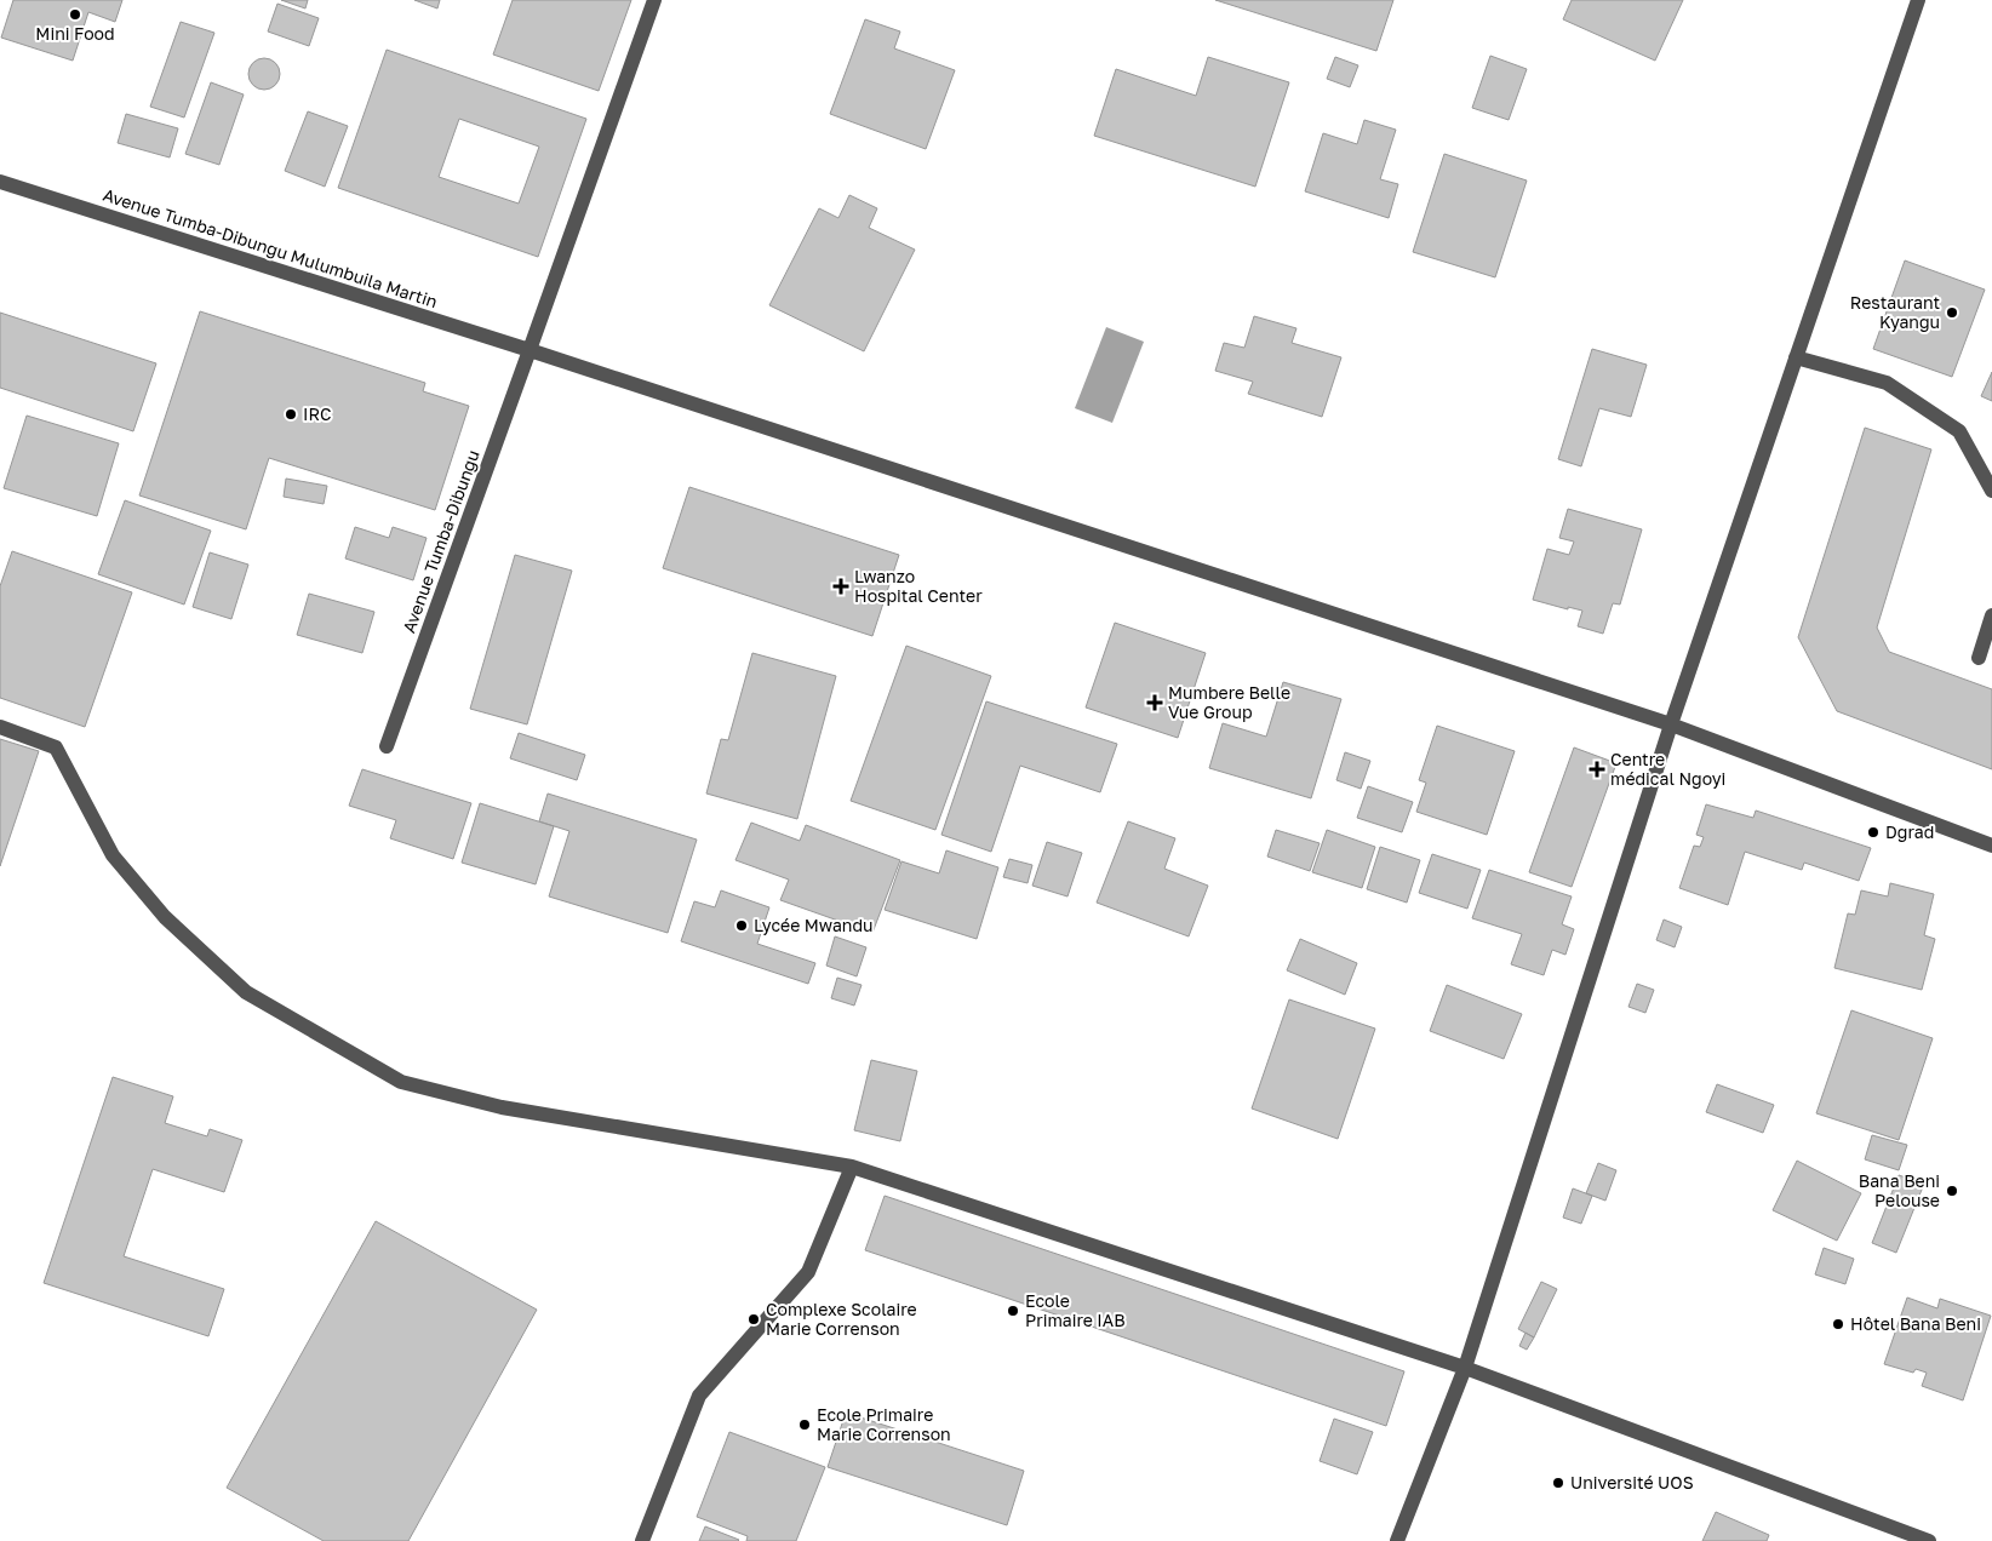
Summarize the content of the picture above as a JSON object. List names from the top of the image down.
{
  "streets": {
    "street": ["Avenue Tumba-Dibungu Mulumbuila Martin", "Avenue Tumba-Dibungu"]
  },
  "crossings": [
    ["Avenue Tumba-Dibungu Mulumbuila Martin", "Avenue Tumba-Dibungu"]
  ],
  "places": {
    "other": [
      "Mini Food",
      "Restaurant Kyangu",
      "IRC",
      "Dgrad",
      "Lycée Mwandu",
      "Bana Beni Pelouse",
      "Ecole Primaire IAB",
      "Complexe Scolaire Marie Correnson",
      "Hôtel Bana Beni",
      "Ecole Primaire Marie Correnson",
      "Université UOS"
    ],
    "health": ["Lwanzo Hospital Center", "Mumbere Belle Vue Group", "Centre médical Ngoyi"]
  }
}
